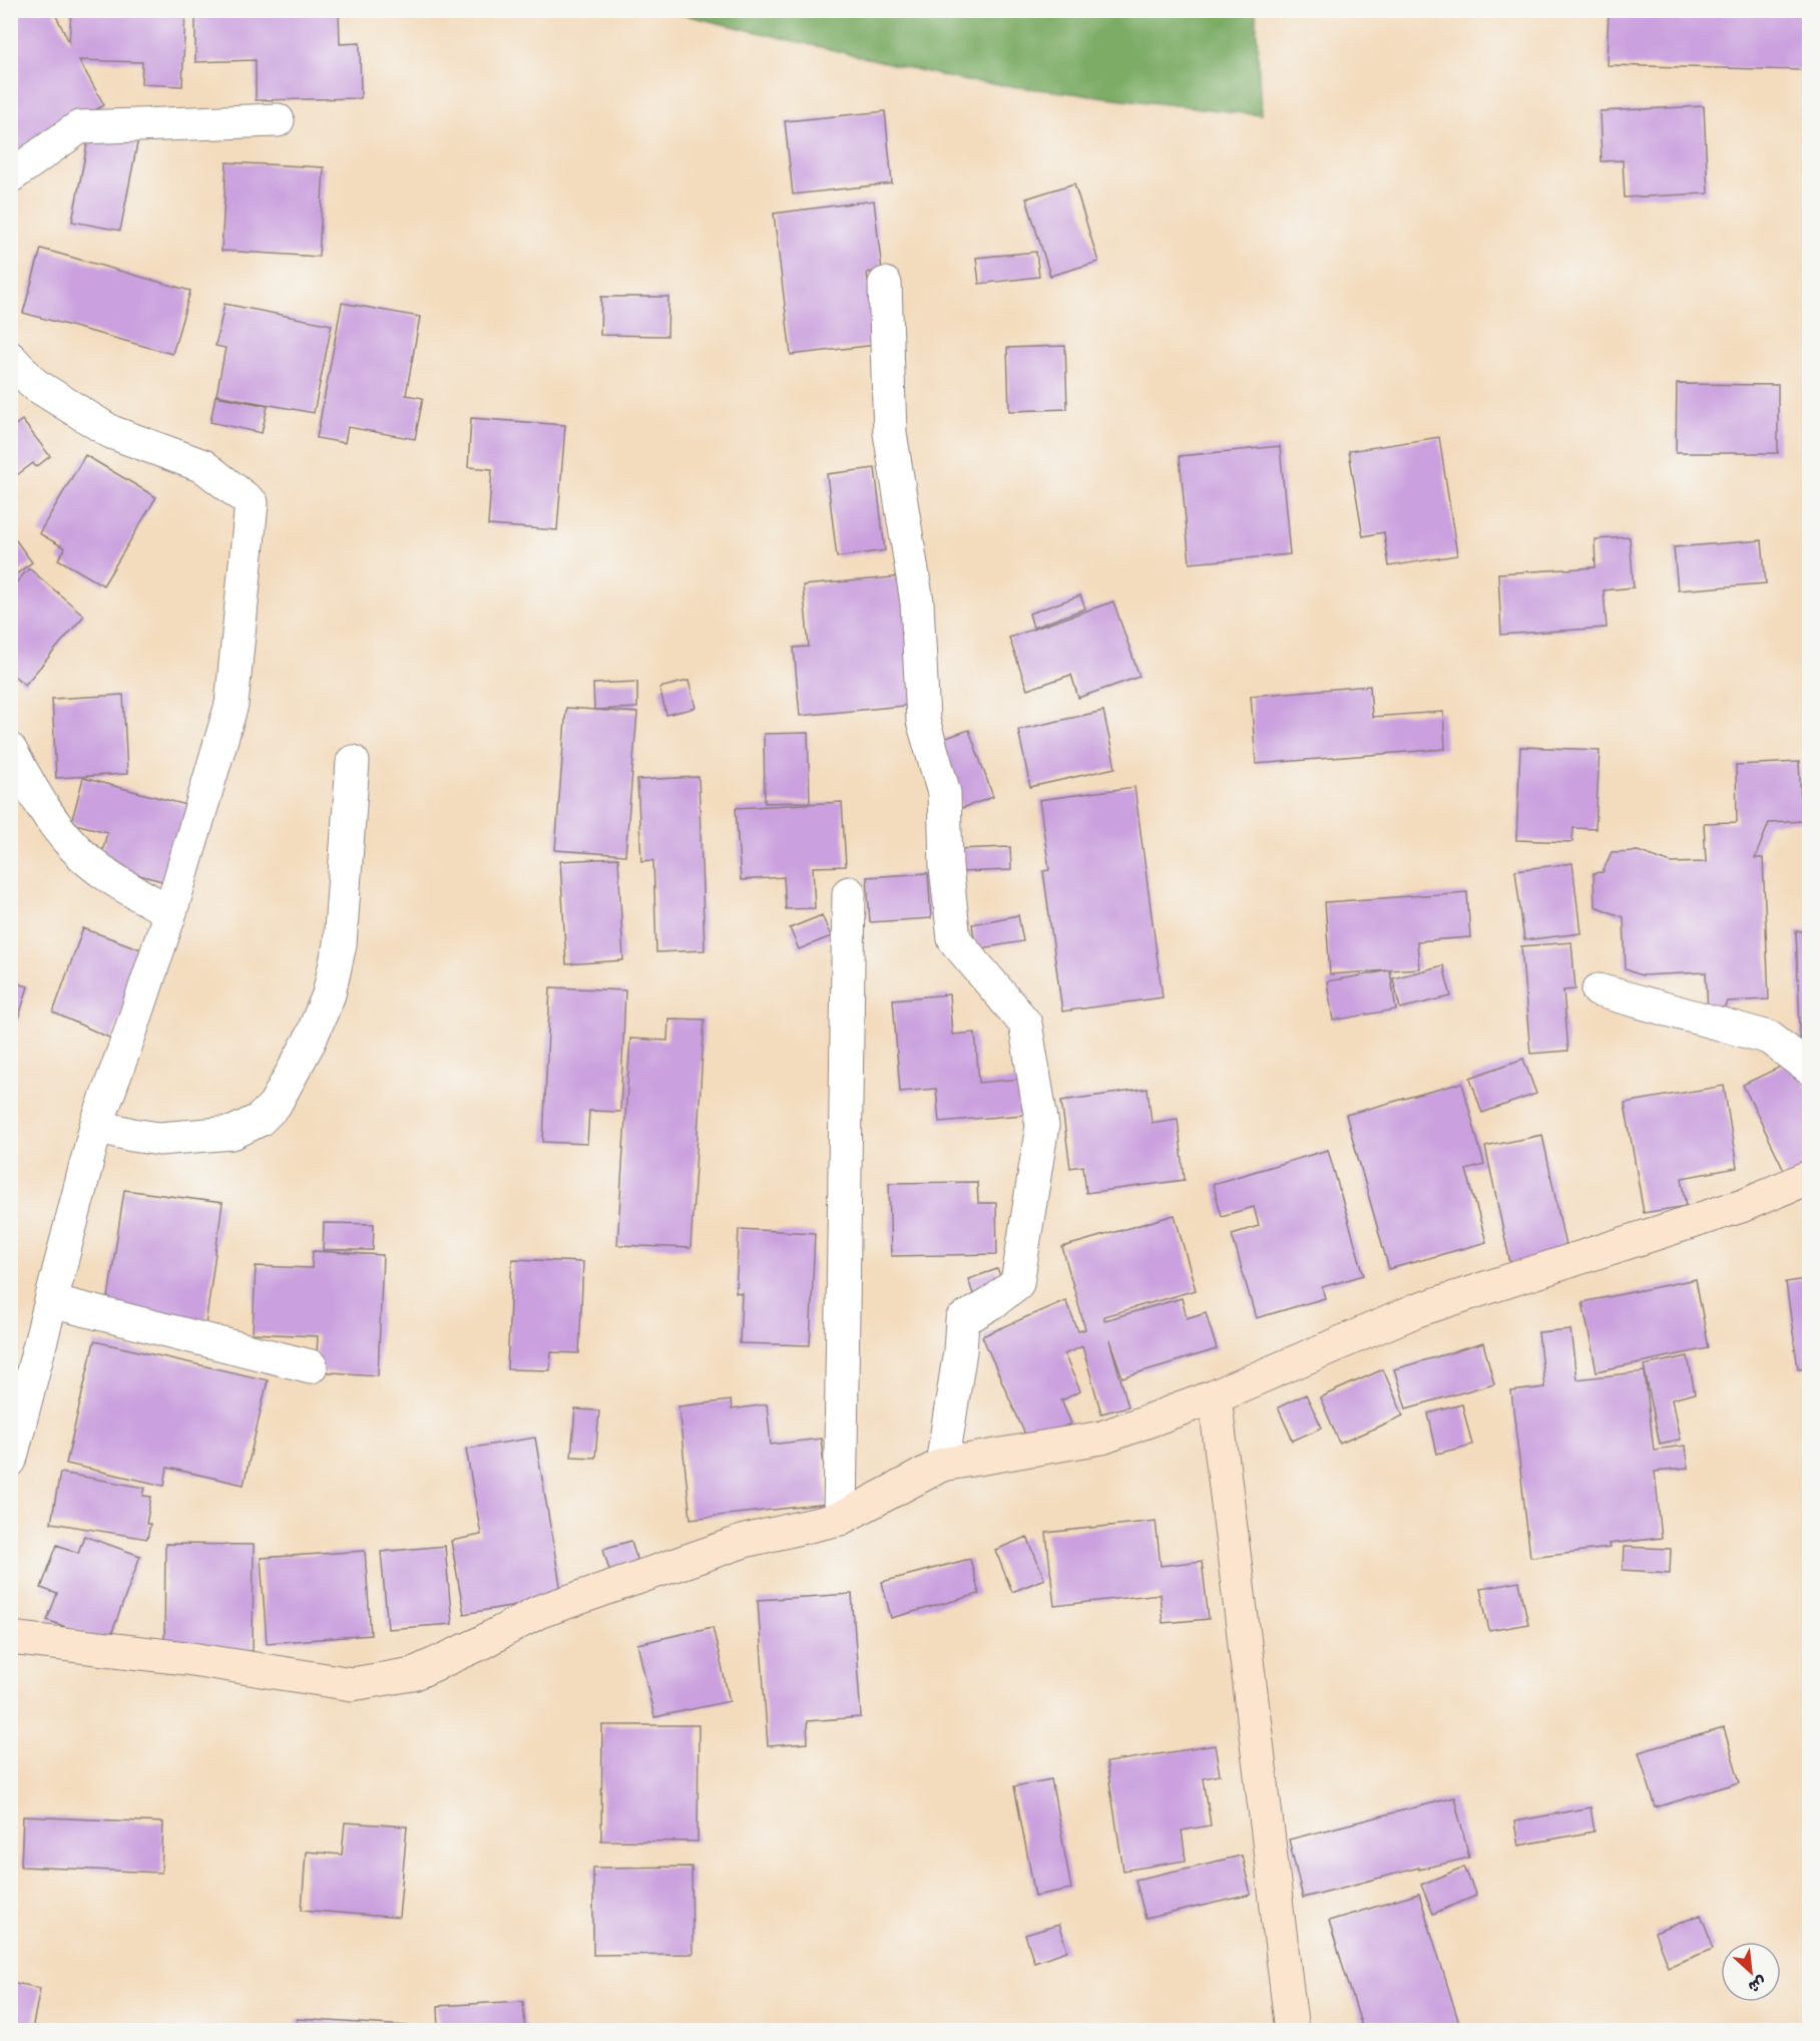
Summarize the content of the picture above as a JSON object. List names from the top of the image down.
{
  "north": "bottom right"
}
